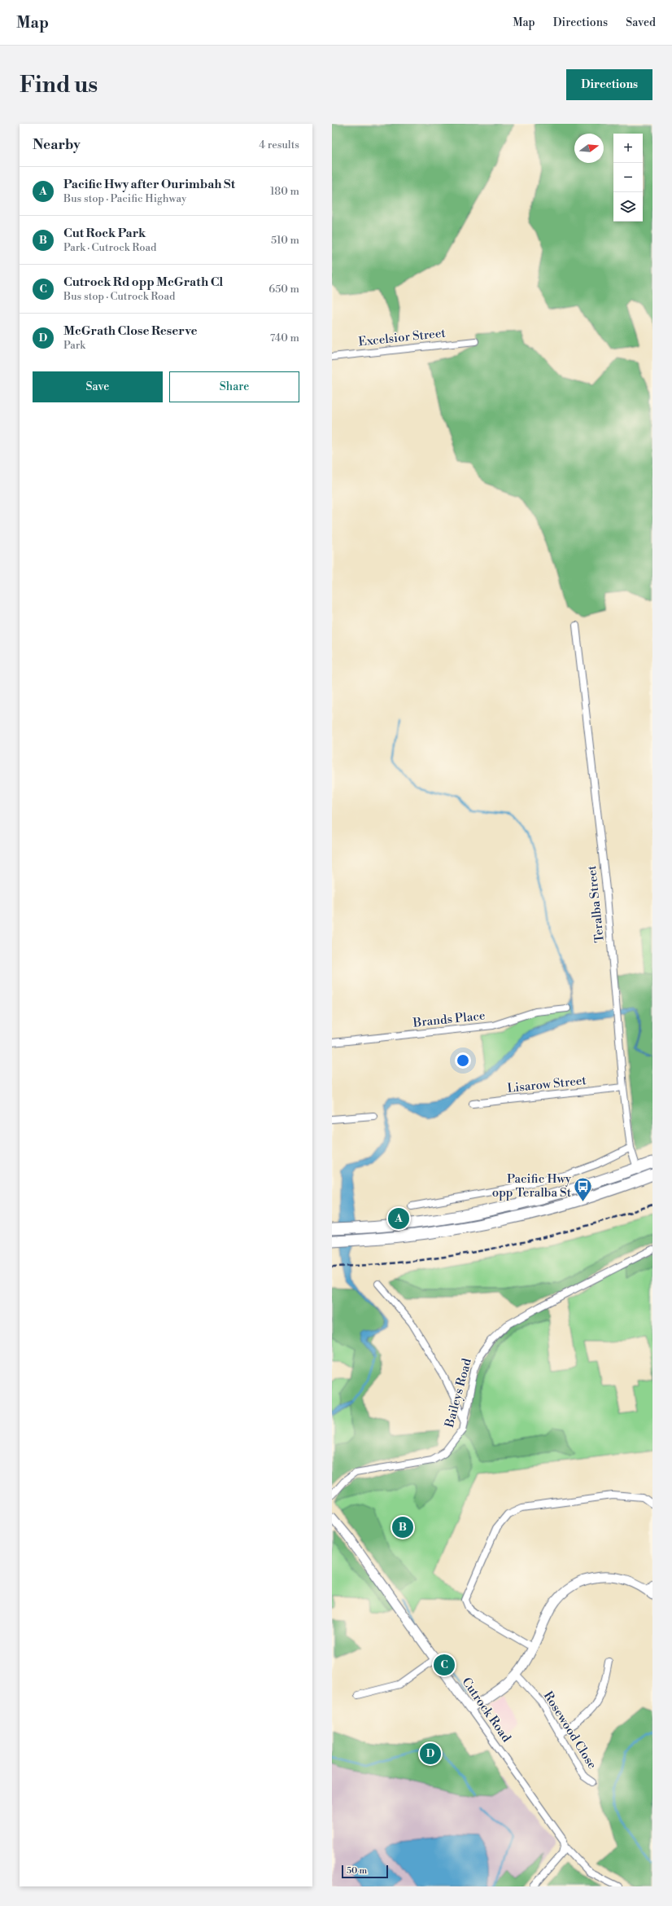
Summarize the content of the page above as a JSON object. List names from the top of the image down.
{
  "streets": {
    "street": [
      "Excelsior Street",
      "Teralba Street",
      "Brands Place",
      "Lisarow Street",
      "Baileys Road",
      "Cutrock Road",
      "Rosewood Close"
    ]
  },
  "crossings": [
    ["Teralba Street", "Lisarow Street"]
  ],
  "places": {
    "bus stop": ["Pacific Hwy opp Teralba St"]
  },
  "scale_bar": "50 m",
  "north": "right",
  "page": {
    "header": "Map",
    "nav": ["Map", "Directions", "Saved"],
    "buttons": [
      "Directions",
      ["Save", "Share"]
    ],
    "title": "Find us",
    "heading": ["Nearby", "4 results"],
    "map_buttons": ["+", "−"],
    "list": [
      {
        "mark": "A",
        "name": "Pacific Hwy after Ourimbah St",
        "note": "Bus stop · Pacific Highway",
        "value": "180 m"
      },
      {
        "mark": "B",
        "name": "Cut Rock Park",
        "note": "Park · Cutrock Road",
        "value": "510 m"
      },
      {
        "mark": "C",
        "name": "Cutrock Rd opp McGrath Cl",
        "note": "Bus stop · Cutrock Road",
        "value": "650 m"
      },
      {
        "mark": "D",
        "name": "McGrath Close Reserve",
        "note": "Park",
        "value": "740 m"
      }
    ],
    "pins": [
      "A",
      "B",
      "C",
      "D"
    ],
    "scale": "50 m"
  }
}
